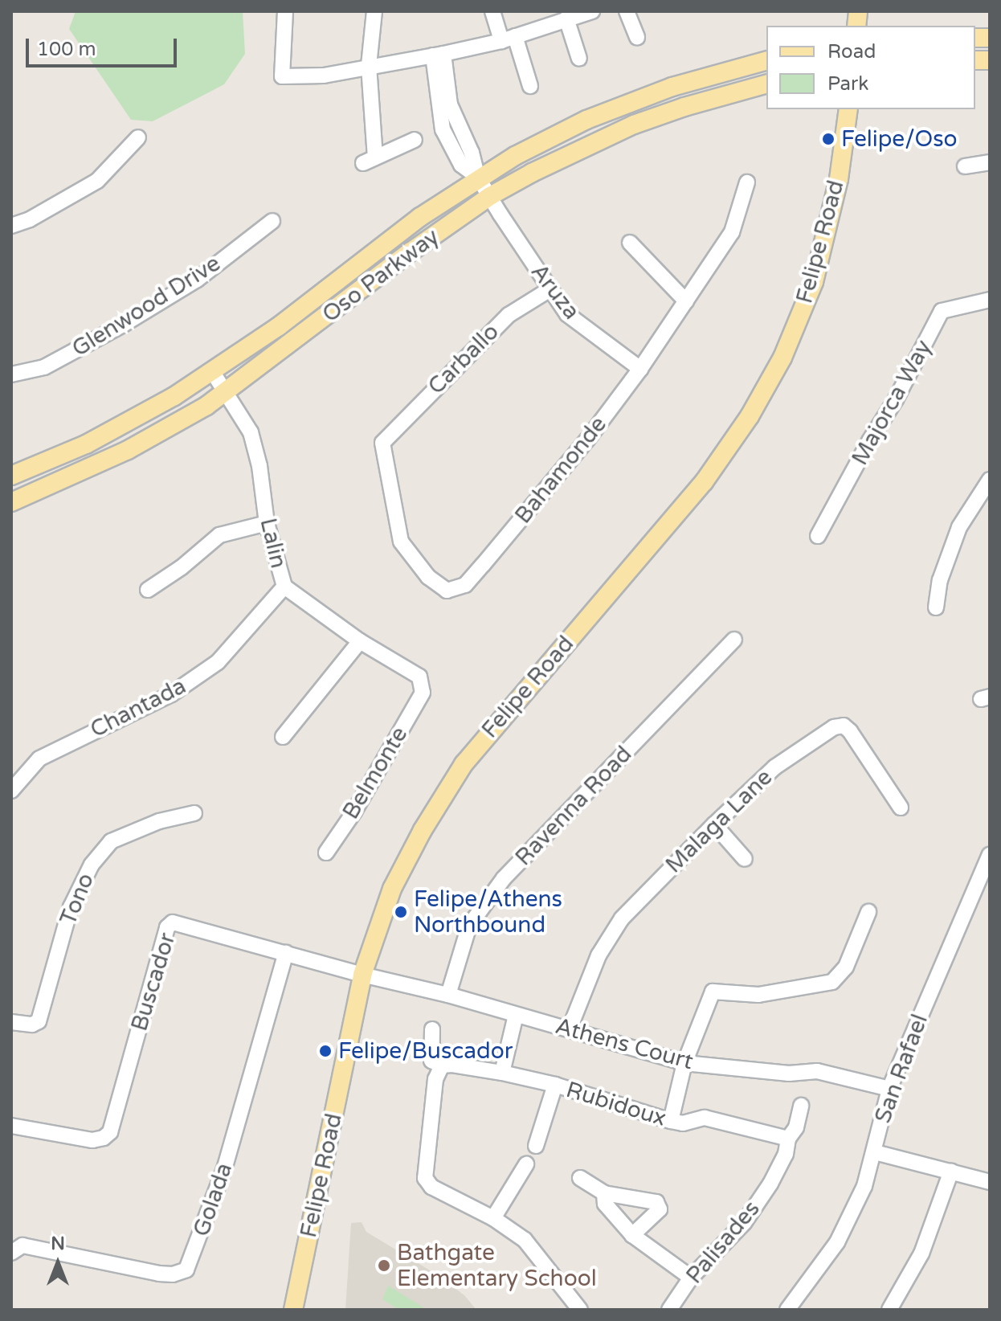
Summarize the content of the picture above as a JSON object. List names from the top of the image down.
{
  "streets": {
    "main road": ["Felipe Road", "Oso Parkway"],
    "street": [
      "Aruza",
      "Glenwood Drive",
      "Carballo",
      "Majorca Way",
      "Bahamonde",
      "Lalin",
      "Chantada",
      "Belmonte",
      "Ravenna Road",
      "Malaga Lane",
      "Tono",
      "Buscador",
      "Athens Court",
      "San Rafael",
      "Rubidoux",
      "Golada",
      "Palisades"
    ]
  },
  "crossings": [
    ["Felipe Road", "Buscador"],
    ["Felipe Road", "Athens Court"],
    ["Oso Parkway", "Aruza"],
    ["Oso Parkway", "Lalin"],
    ["Aruza", "Carballo"],
    ["Aruza", "Bahamonde"],
    ["Carballo", "Bahamonde"],
    ["Lalin", "Chantada"],
    ["Lalin", "Belmonte"],
    ["Ravenna Road", "Athens Court"],
    ["Malaga Lane", "Athens Court"],
    ["Buscador", "Athens Court"],
    ["Buscador", "Golada"],
    ["Athens Court", "San Rafael"],
    ["Rubidoux", "Palisades"]
  ],
  "places": [
    "Felipe/Oso",
    "Felipe/Athens Northbound",
    "Felipe/Buscador",
    "Bathgate Elementary School"
  ],
  "legend": ["Road", "Park"],
  "scale_bar": "100 m",
  "north": "top"
}
